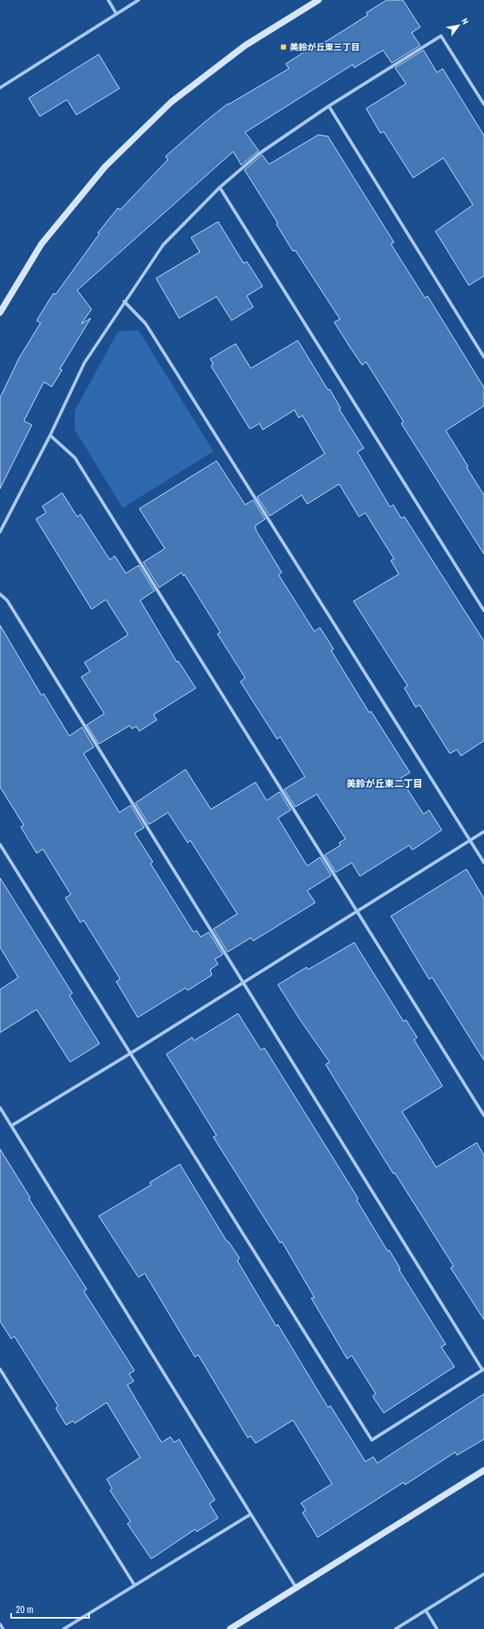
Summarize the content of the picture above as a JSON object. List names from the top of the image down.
{
  "districts": ["美鈴が丘東二丁目"],
  "places": {
    "transit": ["美鈴が丘東三丁目"]
  },
  "scale_bar": "20 m",
  "north": "top right"
}
